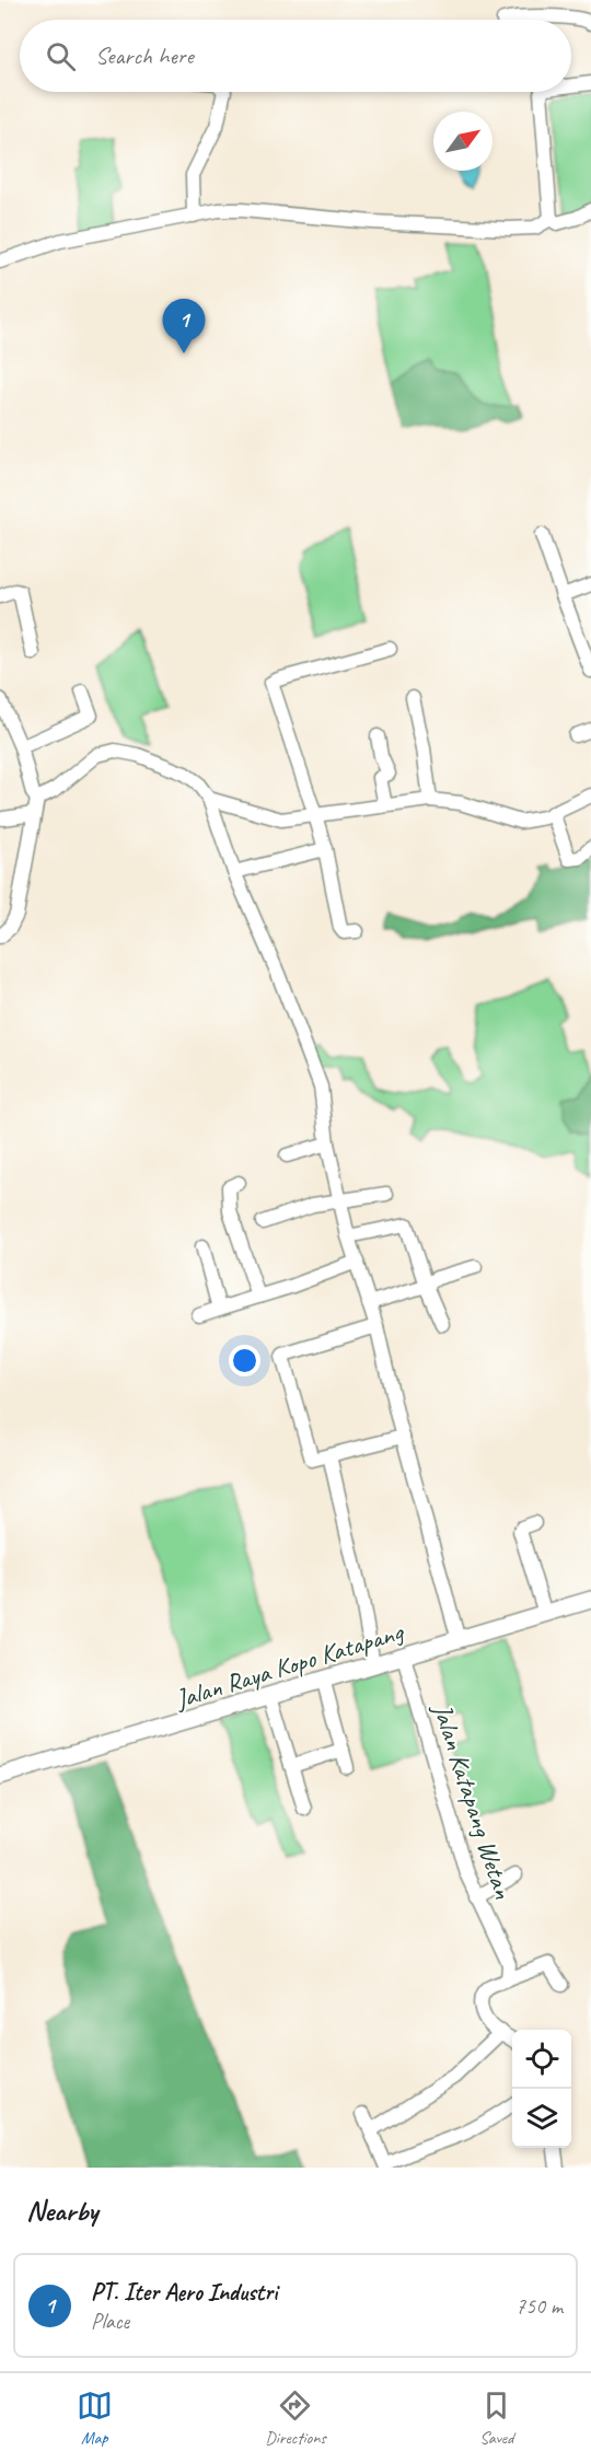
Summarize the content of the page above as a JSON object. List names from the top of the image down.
{
  "streets": {
    "main road": ["Jalan Raya Kopo Katapang"],
    "street": ["Jalan Katapang Wetan"]
  },
  "crossings": [
    ["Jalan Raya Kopo Katapang", "Jalan Katapang Wetan"]
  ],
  "north": "top right",
  "page": {
    "search": "Search here",
    "pins": "1",
    "heading": "Nearby",
    "list": [
      {
        "mark": "1",
        "name": "PT. Iter Aero Industri",
        "note": "Place",
        "value": "750 m"
      }
    ],
    "nav": ["Map", "Directions", "Saved"]
  }
}
